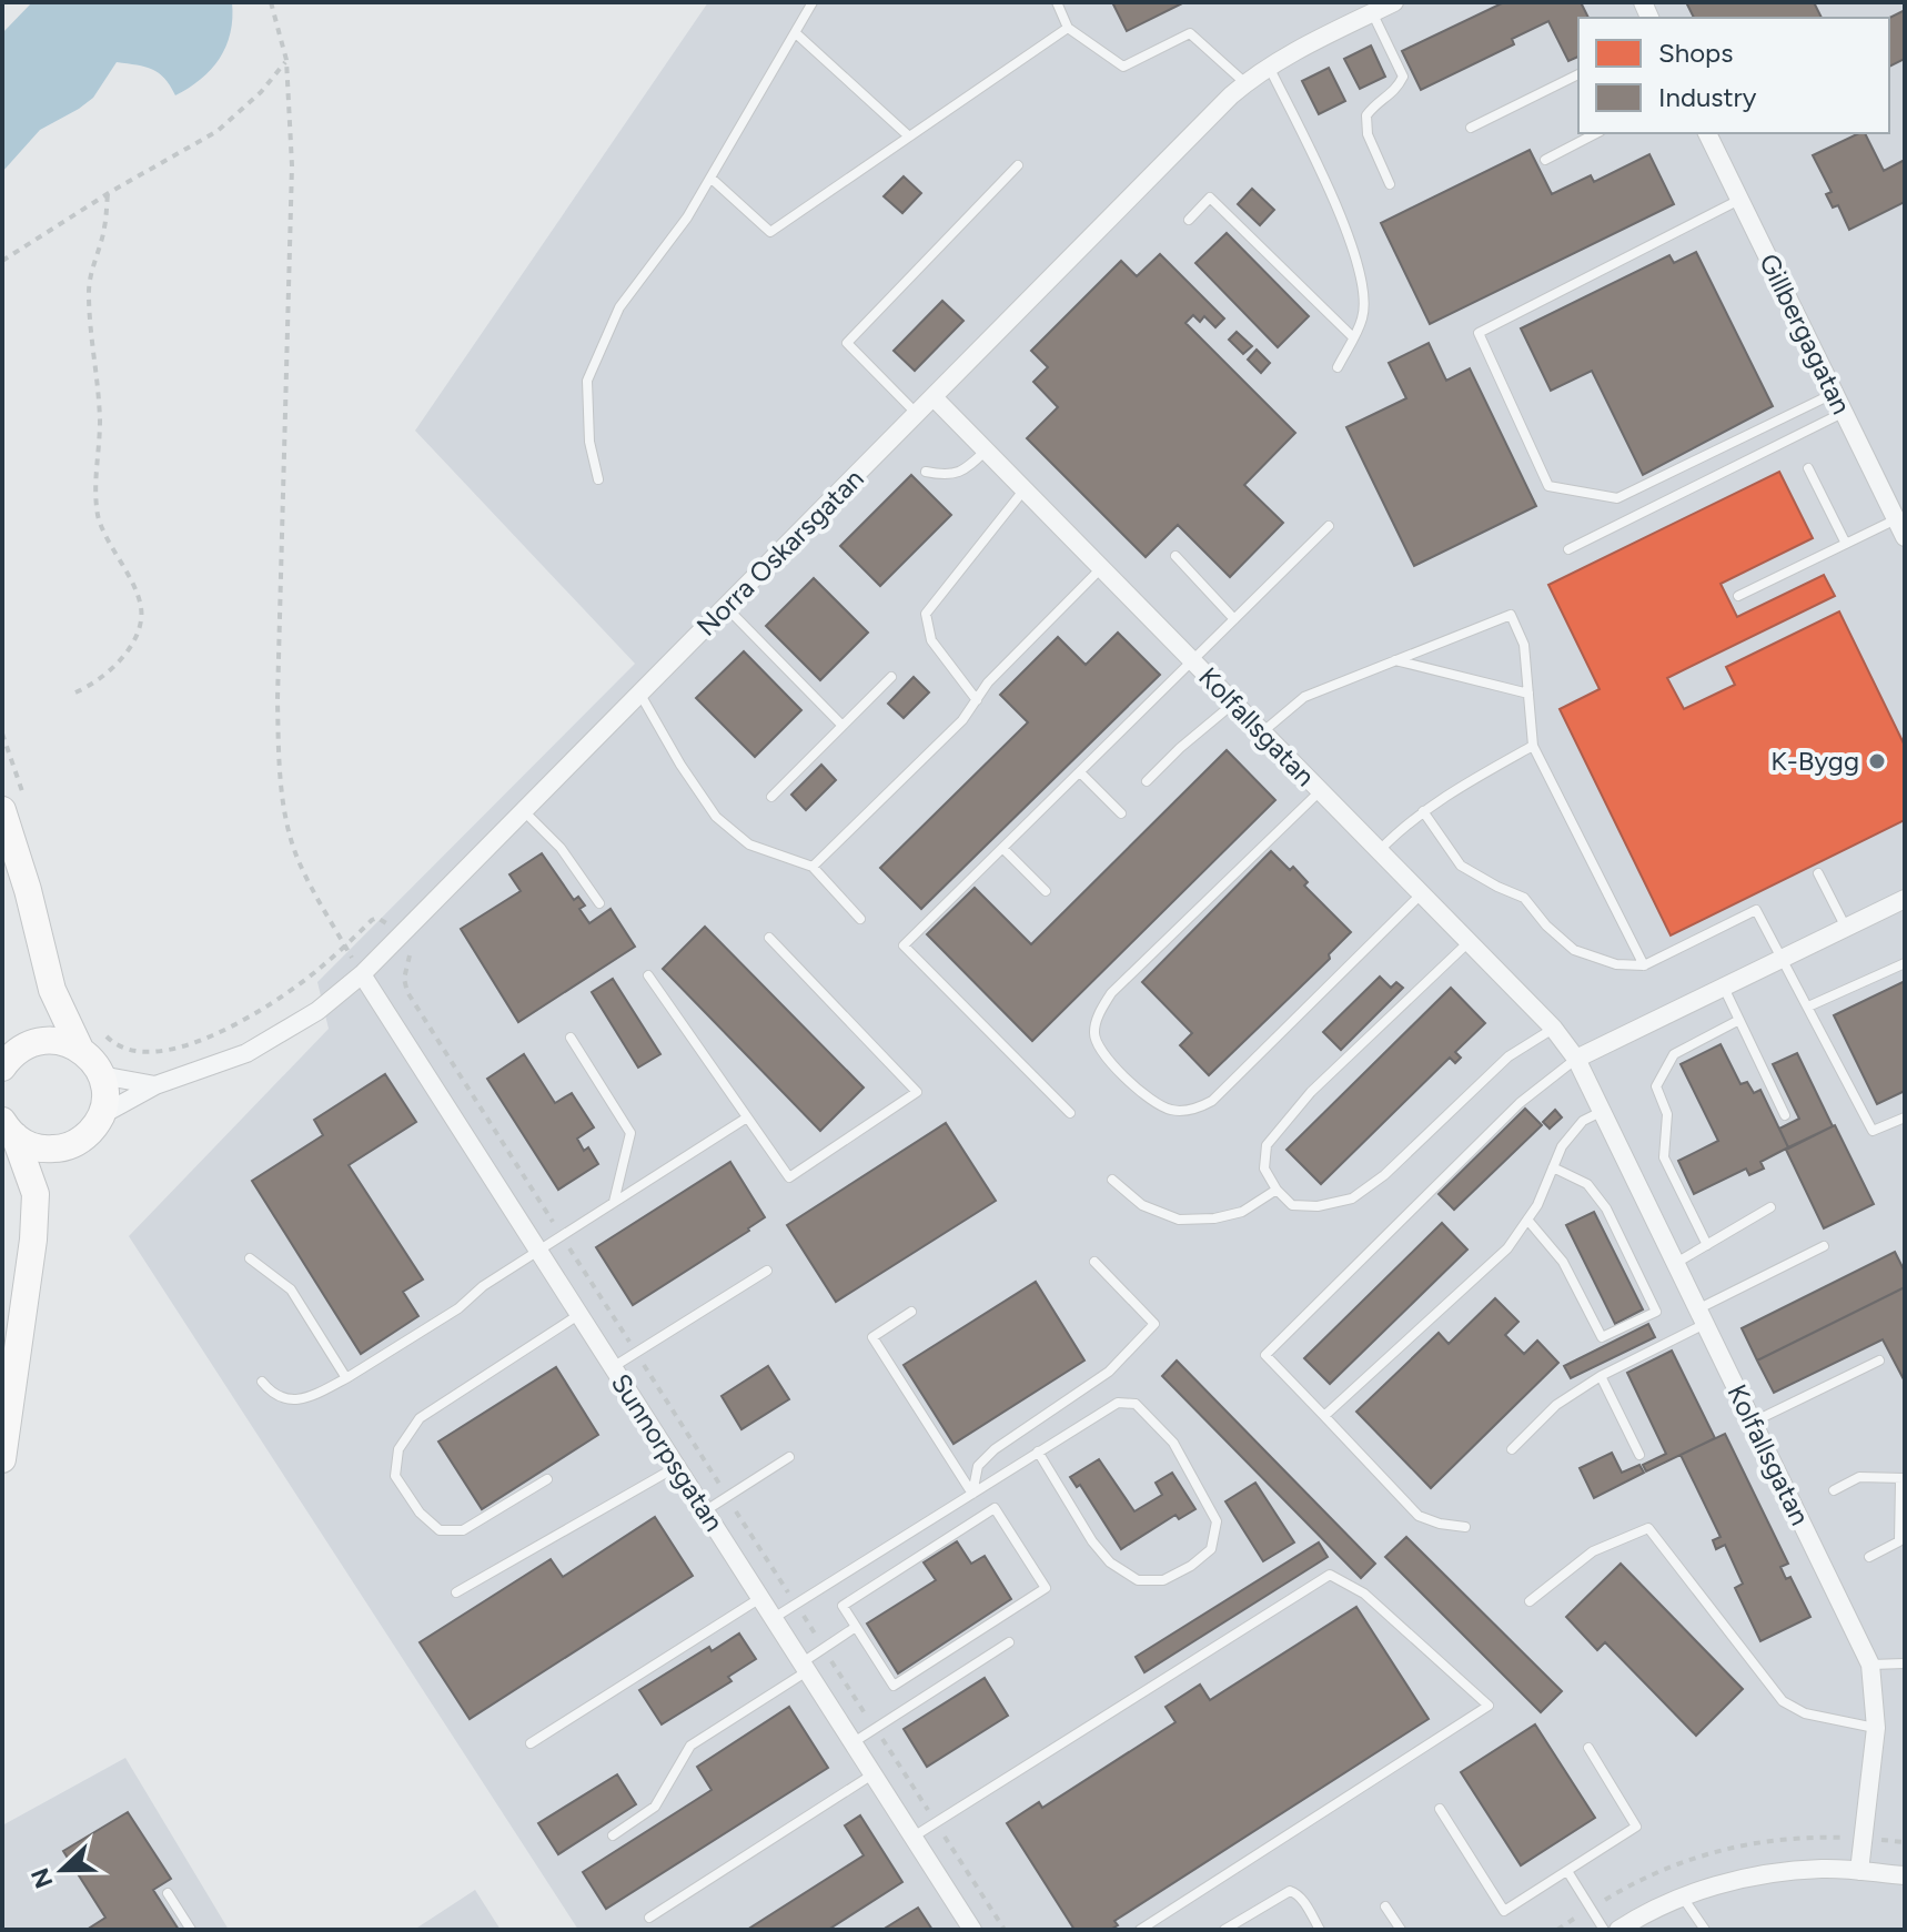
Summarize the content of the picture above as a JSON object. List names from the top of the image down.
{
  "streets": {
    "street": [
      "Gillbergagatan",
      "Norra Oskarsgatan",
      "Kolfallsgatan",
      "Sunnorpsgatan"
    ]
  },
  "crossings": [
    ["Norra Oskarsgatan", "Kolfallsgatan"],
    ["Norra Oskarsgatan", "Sunnorpsgatan"]
  ],
  "places": ["K-Bygg"],
  "legend": ["Shops", "Industry"],
  "north": "left"
}
